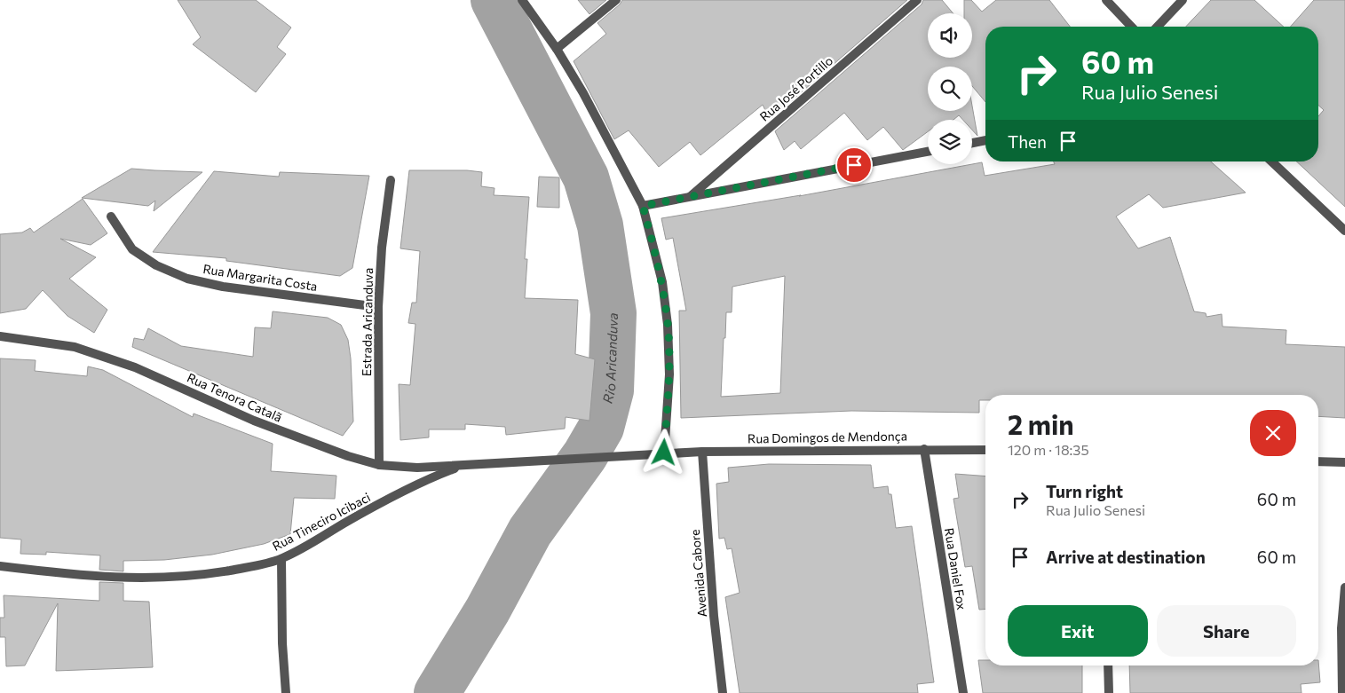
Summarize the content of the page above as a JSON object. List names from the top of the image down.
{
  "streets": {
    "street": [
      "Rua José Portillo",
      "Rua Margarita Costa",
      "Estrada Aricanduva",
      "Rua Tenora Catalã",
      "Rua Domingos de Mendonça",
      "Rua Tineciro Icibaci",
      "Rua Daniel Fox",
      "Avenida Cabore"
    ]
  },
  "crossings": [
    ["Rua Margarita Costa", "Estrada Aricanduva"],
    ["Estrada Aricanduva", "Rua Tenora Catalã"],
    ["Rua Tenora Catalã", "Rua Domingos de Mendonça"],
    ["Rua Tenora Catalã", "Rua Tineciro Icibaci"],
    ["Rua Domingos de Mendonça", "Rua Tineciro Icibaci"],
    ["Rua Domingos de Mendonça", "Rua Daniel Fox"],
    ["Rua Domingos de Mendonça", "Avenida Cabore"]
  ],
  "water": ["Rio Aricanduva"],
  "page": {
    "turn": ["60 m", "Rua Julio Senesi"],
    "then": "Then",
    "heading": ["2 min", "120 m · 18:35"],
    "list": [
      {
        "name": "Turn right",
        "note": "Rua Julio Senesi",
        "value": "60 m"
      },
      {
        "name": "Arrive at destination",
        "value": "60 m"
      }
    ],
    "buttons": ["Exit", "Share"]
  }
}
